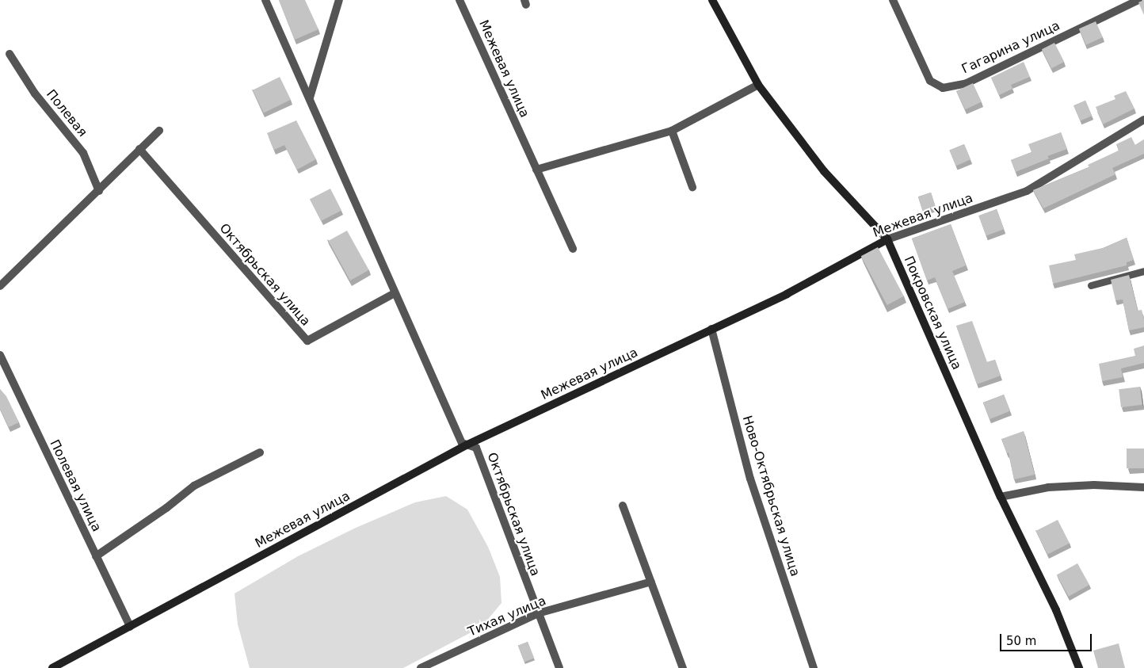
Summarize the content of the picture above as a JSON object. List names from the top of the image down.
{
  "streets": {
    "street": [
      "Гагарина улица",
      "Межевая улица",
      "Полевая",
      "Октябрьская улица",
      "Покровская улица",
      "Полевая улица",
      "Ново-Октябрьская улица",
      "Тихая улица"
    ]
  },
  "crossings": [
    ["Межевая улица", "Октябрьская улица"],
    ["Межевая улица", "Покровская улица"],
    ["Межевая улица", "Полевая улица"],
    ["Межевая улица", "Ново-Октябрьская улица"],
    ["Октябрьская улица", "Тихая улица"]
  ],
  "scale_bar": "50 m"
}
